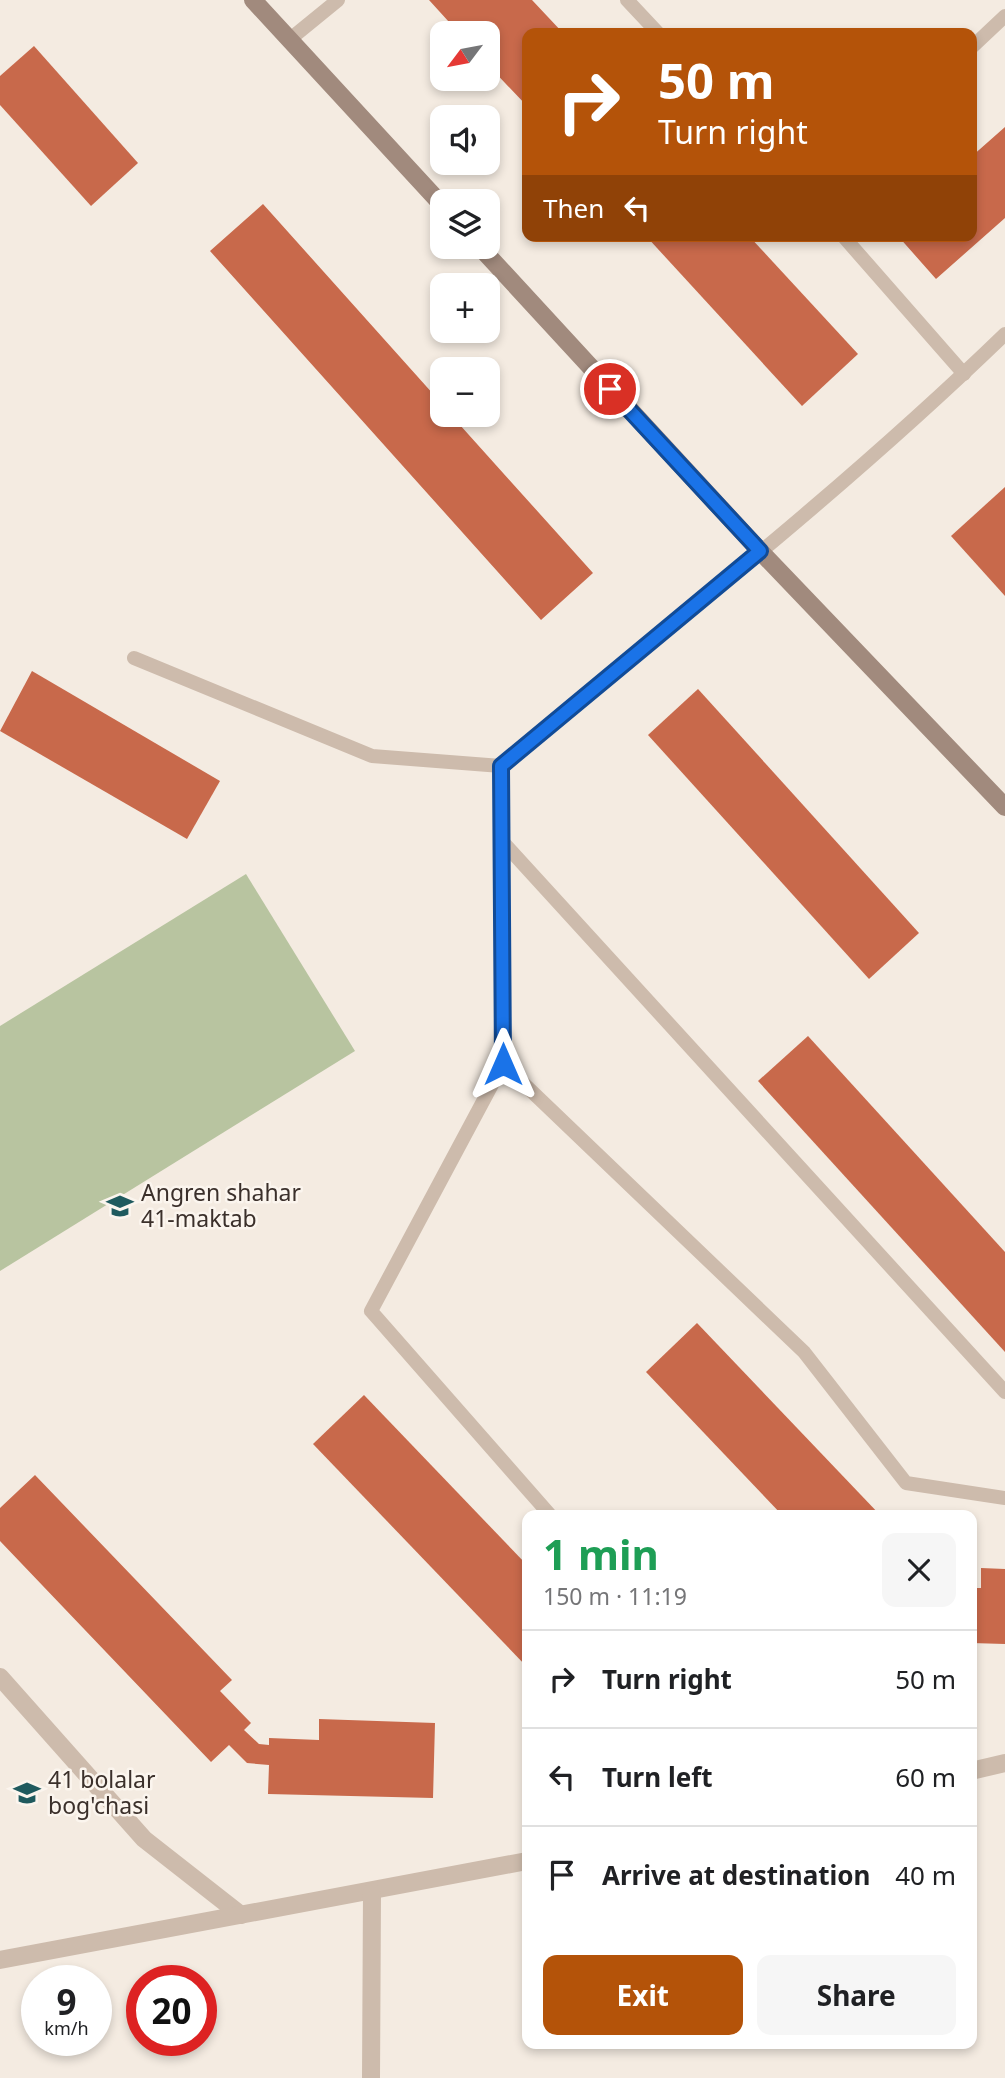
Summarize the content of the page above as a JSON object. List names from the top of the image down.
{
  "places": {
    "school or university": ["Angren shahar 41-maktab", "41 bolalar bog'chasi"]
  },
  "north": "bottom left",
  "page": {
    "map_buttons": ["+", "−"],
    "turn": ["50 m", "Turn right"],
    "then": "Then",
    "heading": ["1 min", "150 m · 11:19"],
    "list": [
      {
        "name": "Turn right",
        "value": "50 m"
      },
      {
        "name": "Turn left",
        "value": "60 m"
      },
      {
        "name": "Arrive at destination",
        "value": "40 m"
      }
    ],
    "buttons": ["Exit", "Share"],
    "speed": "9 km/h",
    "limit": "20"
  }
}
